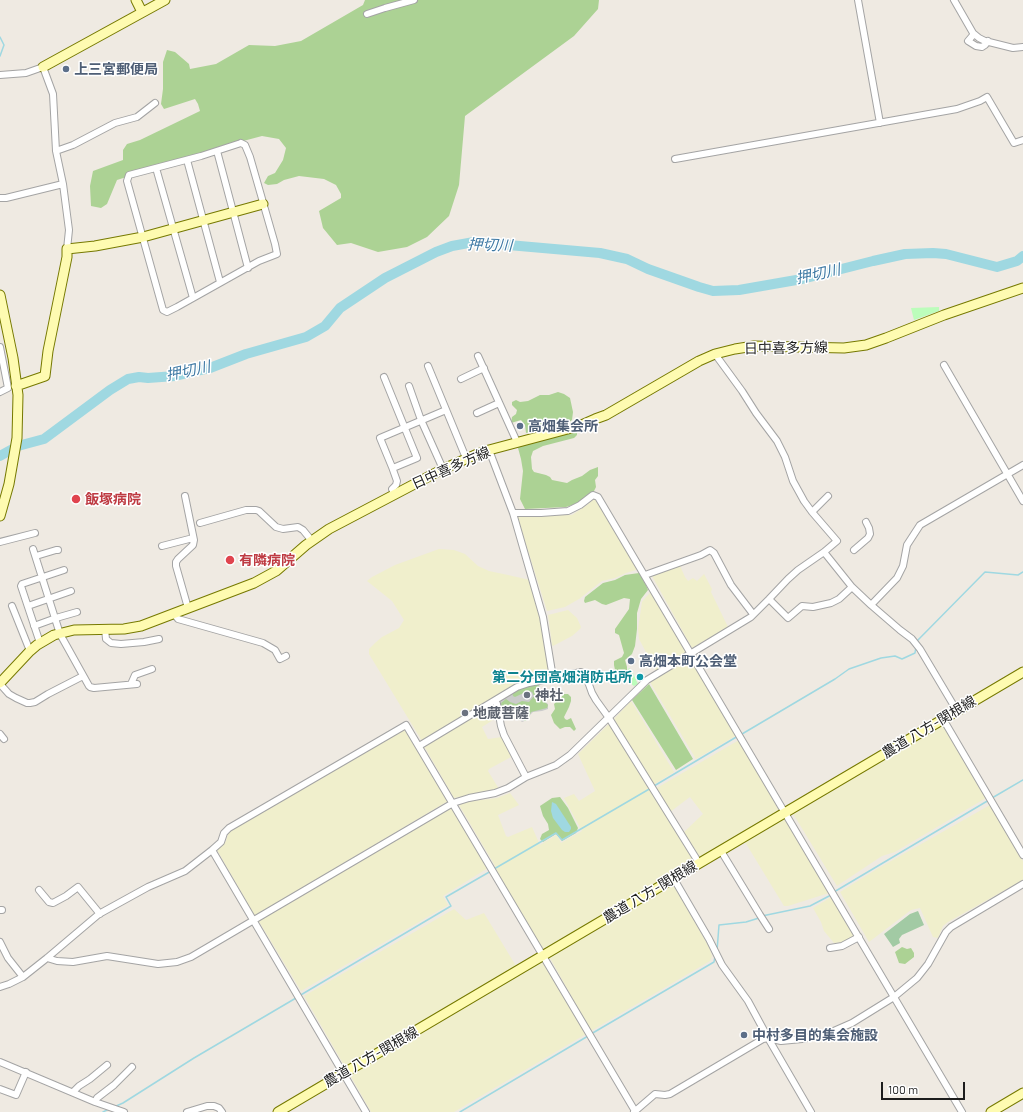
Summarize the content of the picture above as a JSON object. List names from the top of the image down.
{
  "streets": {
    "street": ["日中喜多方線", "農道 八方-関根線"]
  },
  "water": ["押切川"],
  "places": [
    "上三宮郵便局",
    "高畑集会所",
    "飯塚病院",
    "有隣病院",
    "高畑本町公会堂",
    "第二分団高畑消防屯所",
    "神社",
    "地蔵菩薩",
    "中村多目的集会施設"
  ],
  "scale_bar": "100 m"
}
